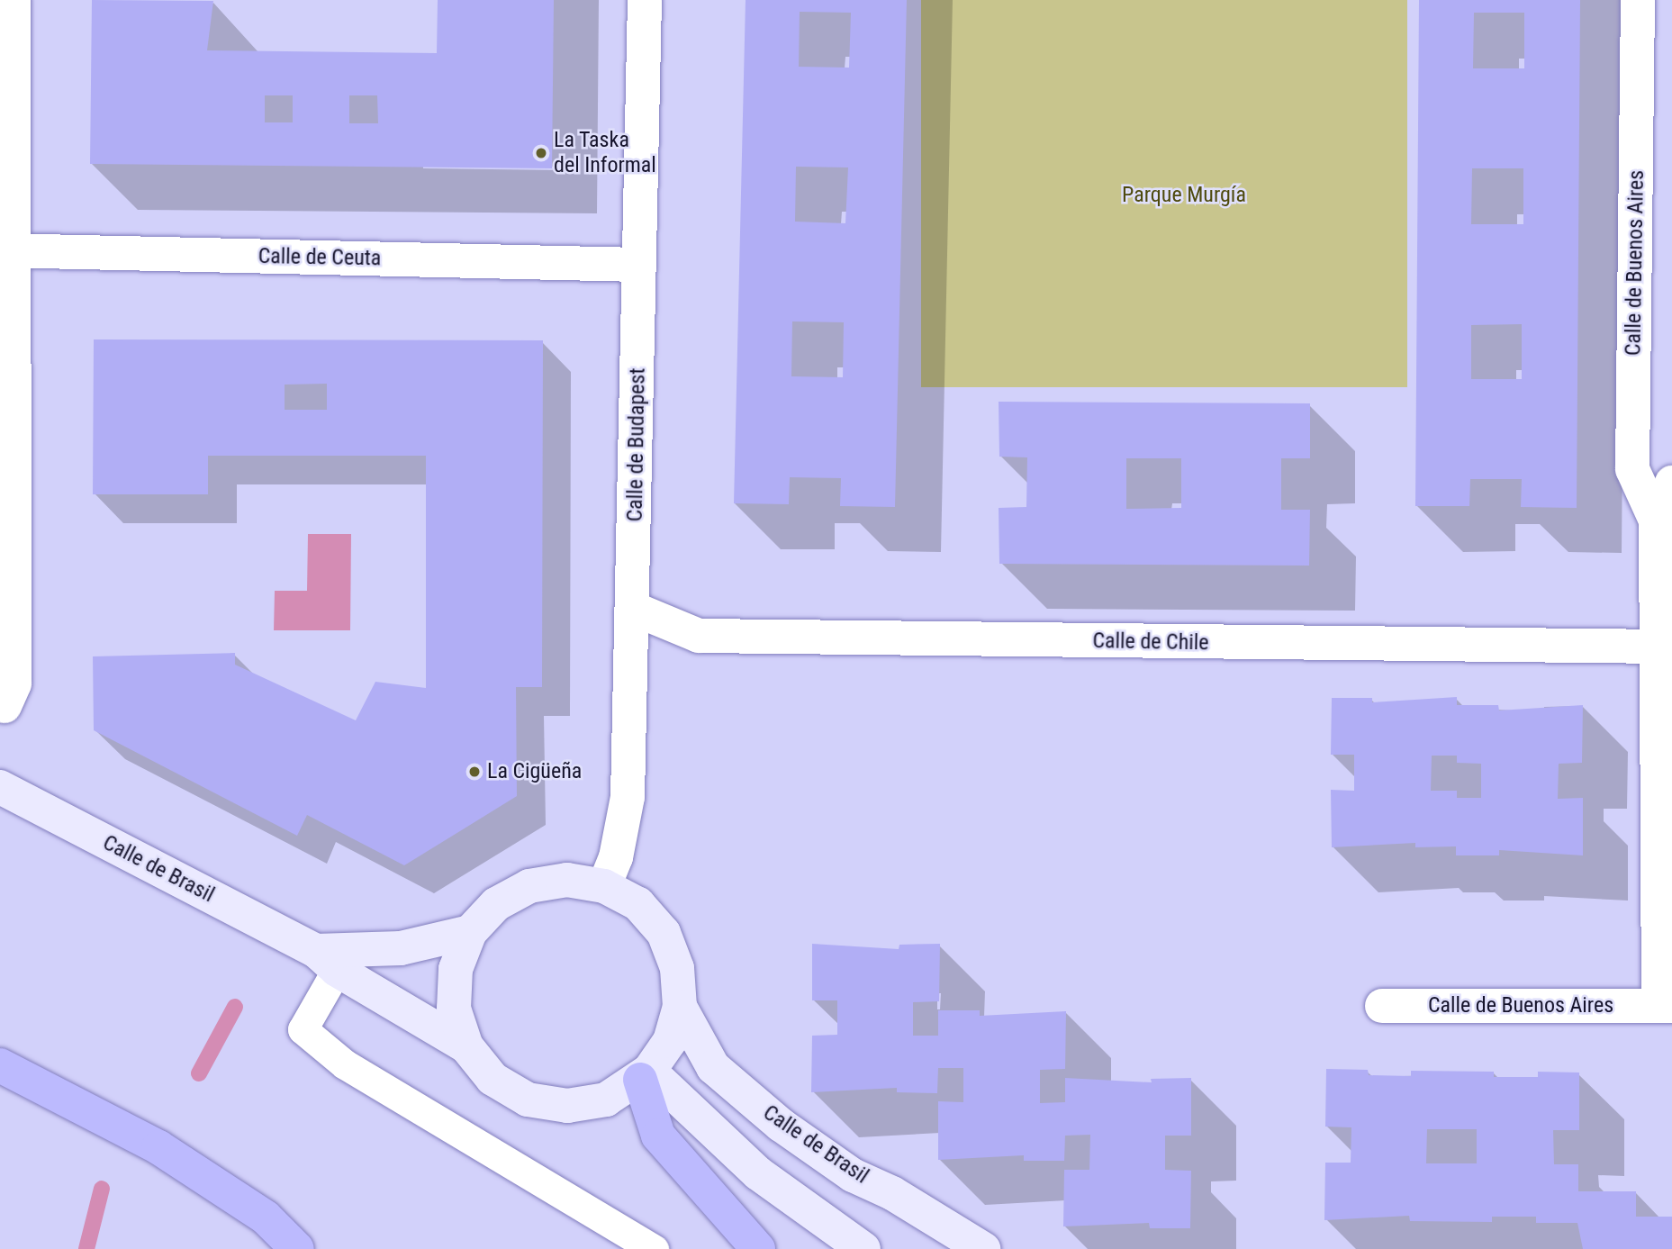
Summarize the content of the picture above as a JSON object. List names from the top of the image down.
{
  "streets": {
    "street": [
      "Calle de Ceuta",
      "Calle de Buenos Aires",
      "Calle de Budapest",
      "Calle de Chile",
      "Calle de Brasil"
    ]
  },
  "crossings": [
    ["Calle de Ceuta", "Calle de Budapest"],
    ["Calle de Buenos Aires", "Calle de Chile"],
    ["Calle de Budapest", "Calle de Chile"]
  ],
  "parks": ["Parque Murgía"],
  "places": ["La Taska del Informal", "La Cigüeña"]
}
